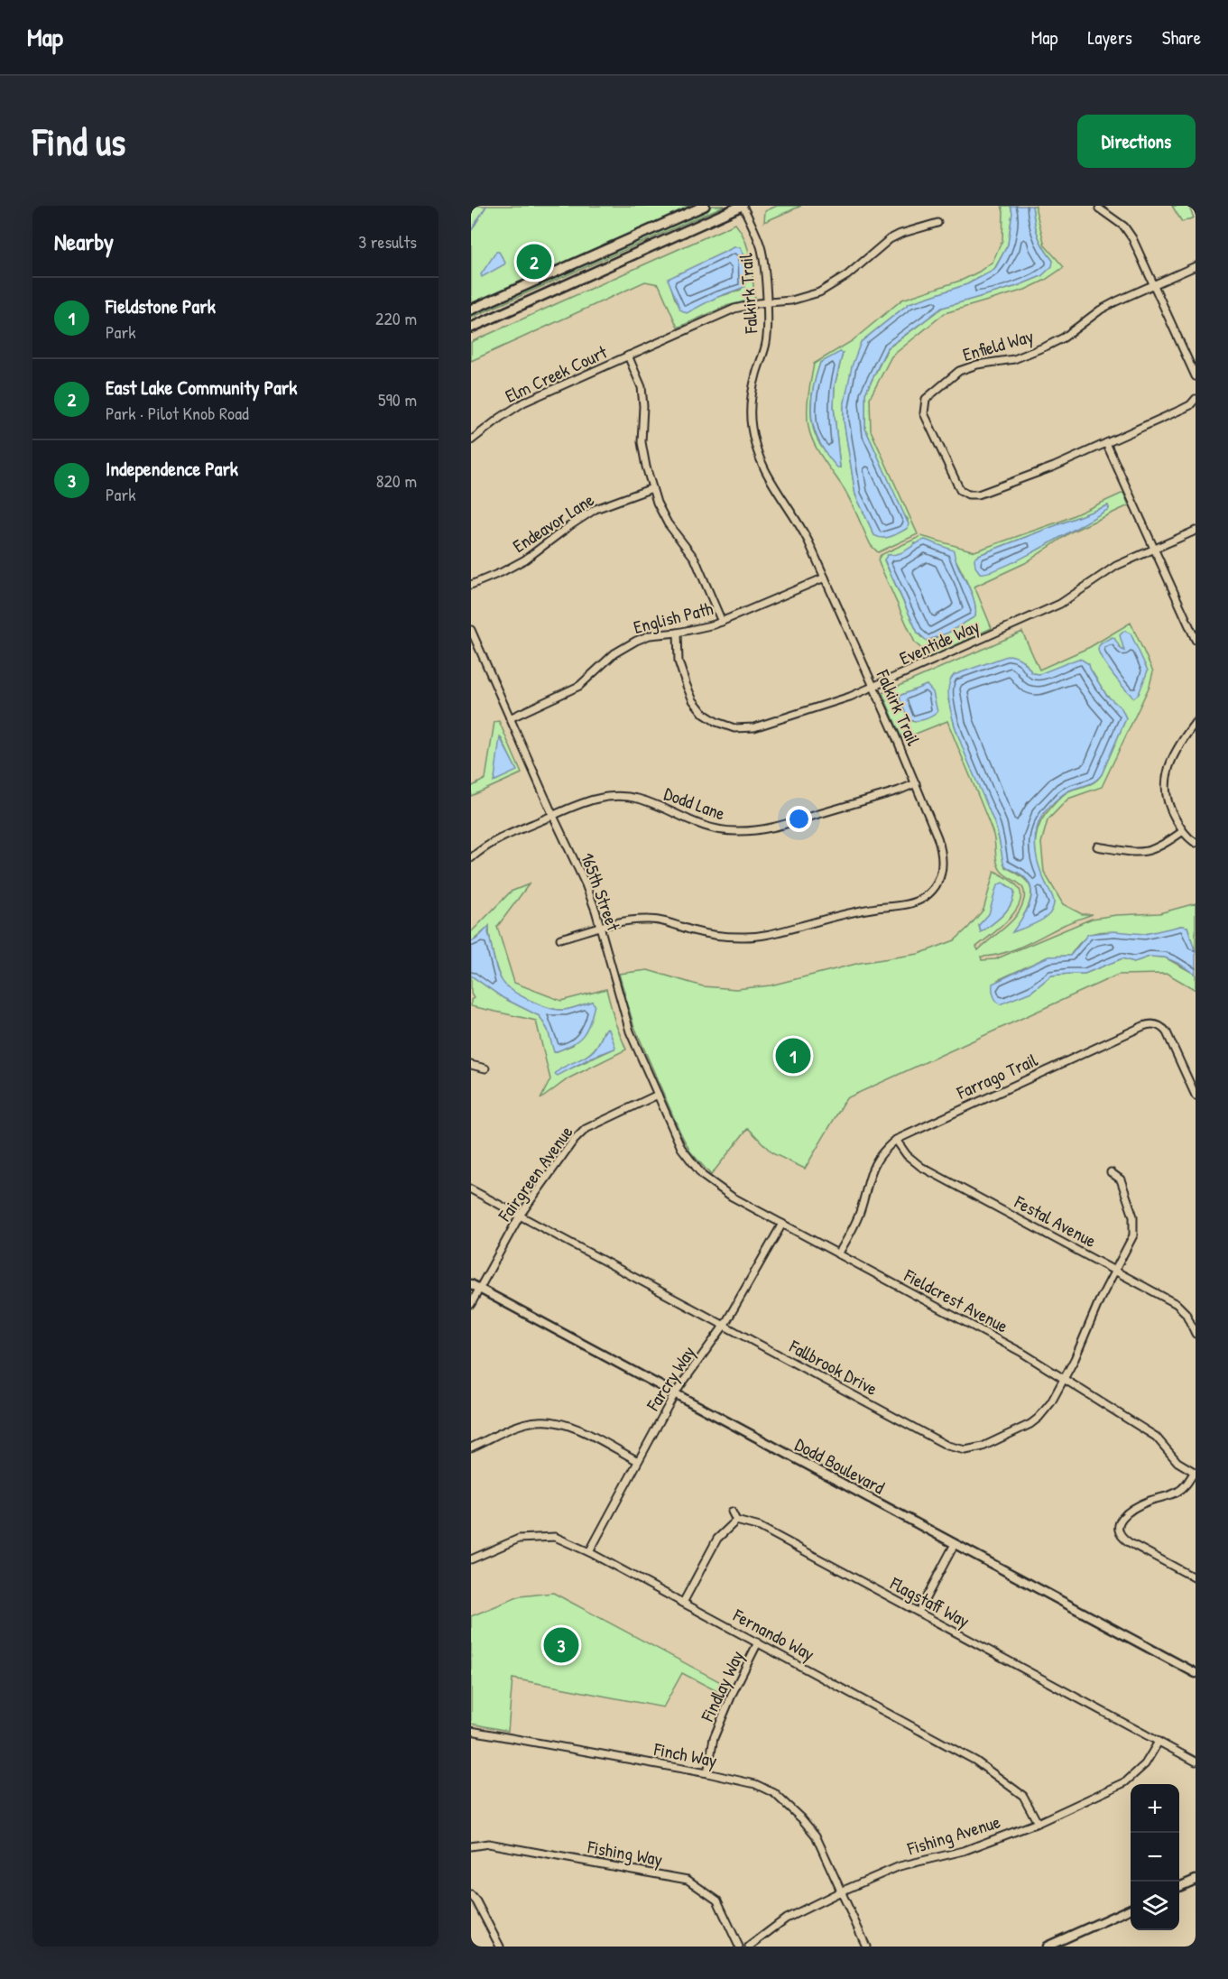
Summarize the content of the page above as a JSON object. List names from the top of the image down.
{
  "streets": {
    "street": [
      "Falkirk Trail",
      "Enfield Way",
      "Elm Creek Court",
      "Endeavor Lane",
      "English Path",
      "Eventide Way",
      "Dodd Lane",
      "165th Street",
      "Farrago Trail",
      "Fairgreen Avenue",
      "Festal Avenue",
      "Fieldcrest Avenue",
      "Fallbrook Drive",
      "Farcry Way",
      "Dodd Boulevard",
      "Flagstaff Way",
      "Fernando Way",
      "Findlay Way",
      "Finch Way",
      "Fishing Avenue",
      "Fishing Way"
    ]
  },
  "crossings": [
    ["Falkirk Trail", "Elm Creek Court"],
    ["Falkirk Trail", "English Path"],
    ["Falkirk Trail", "Eventide Way"],
    ["Falkirk Trail", "Dodd Lane"],
    ["Falkirk Trail", "165th Street"],
    ["English Path", "Eventide Way"],
    ["English Path", "165th Street"],
    ["Dodd Lane", "165th Street"],
    ["165th Street", "Fairgreen Avenue"],
    ["165th Street", "Fieldcrest Avenue"],
    ["Farrago Trail", "Festal Avenue"],
    ["Farrago Trail", "Fieldcrest Avenue"],
    ["Fairgreen Avenue", "Fallbrook Drive"],
    ["Fairgreen Avenue", "Dodd Boulevard"],
    ["Festal Avenue", "Fallbrook Drive"],
    ["Fieldcrest Avenue", "Fallbrook Drive"],
    ["Fieldcrest Avenue", "Farcry Way"],
    ["Fallbrook Drive", "Farcry Way"],
    ["Farcry Way", "Dodd Boulevard"],
    ["Farcry Way", "Fernando Way"],
    ["Flagstaff Way", "Fishing Avenue"],
    ["Fernando Way", "Findlay Way"],
    ["Fernando Way", "Fishing Avenue"],
    ["Findlay Way", "Finch Way"],
    ["Finch Way", "Fishing Avenue"]
  ],
  "page": {
    "header": "Map",
    "nav": ["Map", "Layers", "Share"],
    "buttons": "Directions",
    "title": "Find us",
    "heading": ["Nearby", "3 results"],
    "pins": ["2", "1", "3"],
    "list": [
      {
        "mark": "1",
        "name": "Fieldstone Park",
        "note": "Park",
        "value": "220 m"
      },
      {
        "mark": "2",
        "name": "East Lake Community Park",
        "note": "Park · Pilot Knob Road",
        "value": "590 m"
      },
      {
        "mark": "3",
        "name": "Independence Park",
        "note": "Park",
        "value": "820 m"
      }
    ],
    "map_buttons": ["+", "−"]
  }
}
